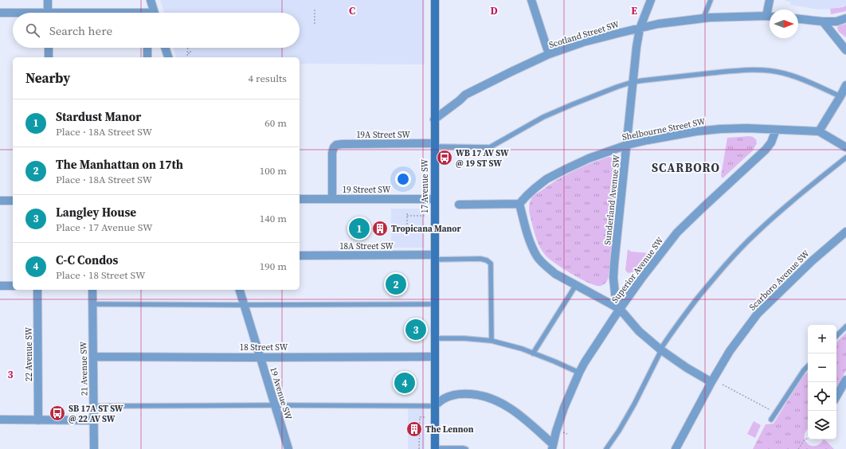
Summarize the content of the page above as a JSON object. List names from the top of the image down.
{
  "streets": {
    "main road": ["17 Avenue SW"],
    "street": [
      "Scotland Street SW",
      "Shelbourne Street SW",
      "19A Street SW",
      "19 Street SW",
      "Sunderland Avenue SW",
      "18A Street SW",
      "Superior Avenue SW",
      "Scarboro Avenue SW",
      "18 Street SW",
      "22 Avenue SW",
      "21 Avenue SW",
      "19 Avenue SW"
    ]
  },
  "crossings": [
    ["Scotland Street SW", "17 Avenue SW"],
    ["Scotland Street SW", "Sunderland Avenue SW"],
    ["Shelbourne Street SW", "Sunderland Avenue SW"],
    ["Shelbourne Street SW", "Superior Avenue SW"],
    ["19A Street SW", "17 Avenue SW"],
    ["19A Street SW", "19 Street SW"],
    ["17 Avenue SW", "19 Street SW"],
    ["17 Avenue SW", "18A Street SW"],
    ["17 Avenue SW", "18 Street SW"],
    ["Sunderland Avenue SW", "Superior Avenue SW"],
    ["18 Street SW", "21 Avenue SW"],
    ["18 Street SW", "19 Avenue SW"]
  ],
  "districts": ["SCARBORO"],
  "places": {
    "bus stop": ["WB 17 AV SW @ 19 ST SW", "SB 17A ST SW @ 22 AV SW"],
    "building": ["Tropicana Manor", "The Lennon"]
  },
  "north": "right",
  "page": {
    "search": "Search here",
    "heading": ["Nearby", "4 results"],
    "list": [
      {
        "mark": "1",
        "name": "Stardust Manor",
        "note": "Place · 18A Street SW",
        "value": "60 m"
      },
      {
        "mark": "2",
        "name": "The Manhattan on 17th",
        "note": "Place · 18A Street SW",
        "value": "100 m"
      },
      {
        "mark": "3",
        "name": "Langley House",
        "note": "Place · 17 Avenue SW",
        "value": "140 m"
      },
      {
        "mark": "4",
        "name": "C-C Condos",
        "note": "Place · 18 Street SW",
        "value": "190 m"
      }
    ],
    "pins": [
      "1",
      "2",
      "3",
      "4"
    ],
    "map_buttons": ["+", "−"]
  },
  "grid": {
    "columns": ["C", "D", "E"],
    "rows": ["3"]
  }
}
